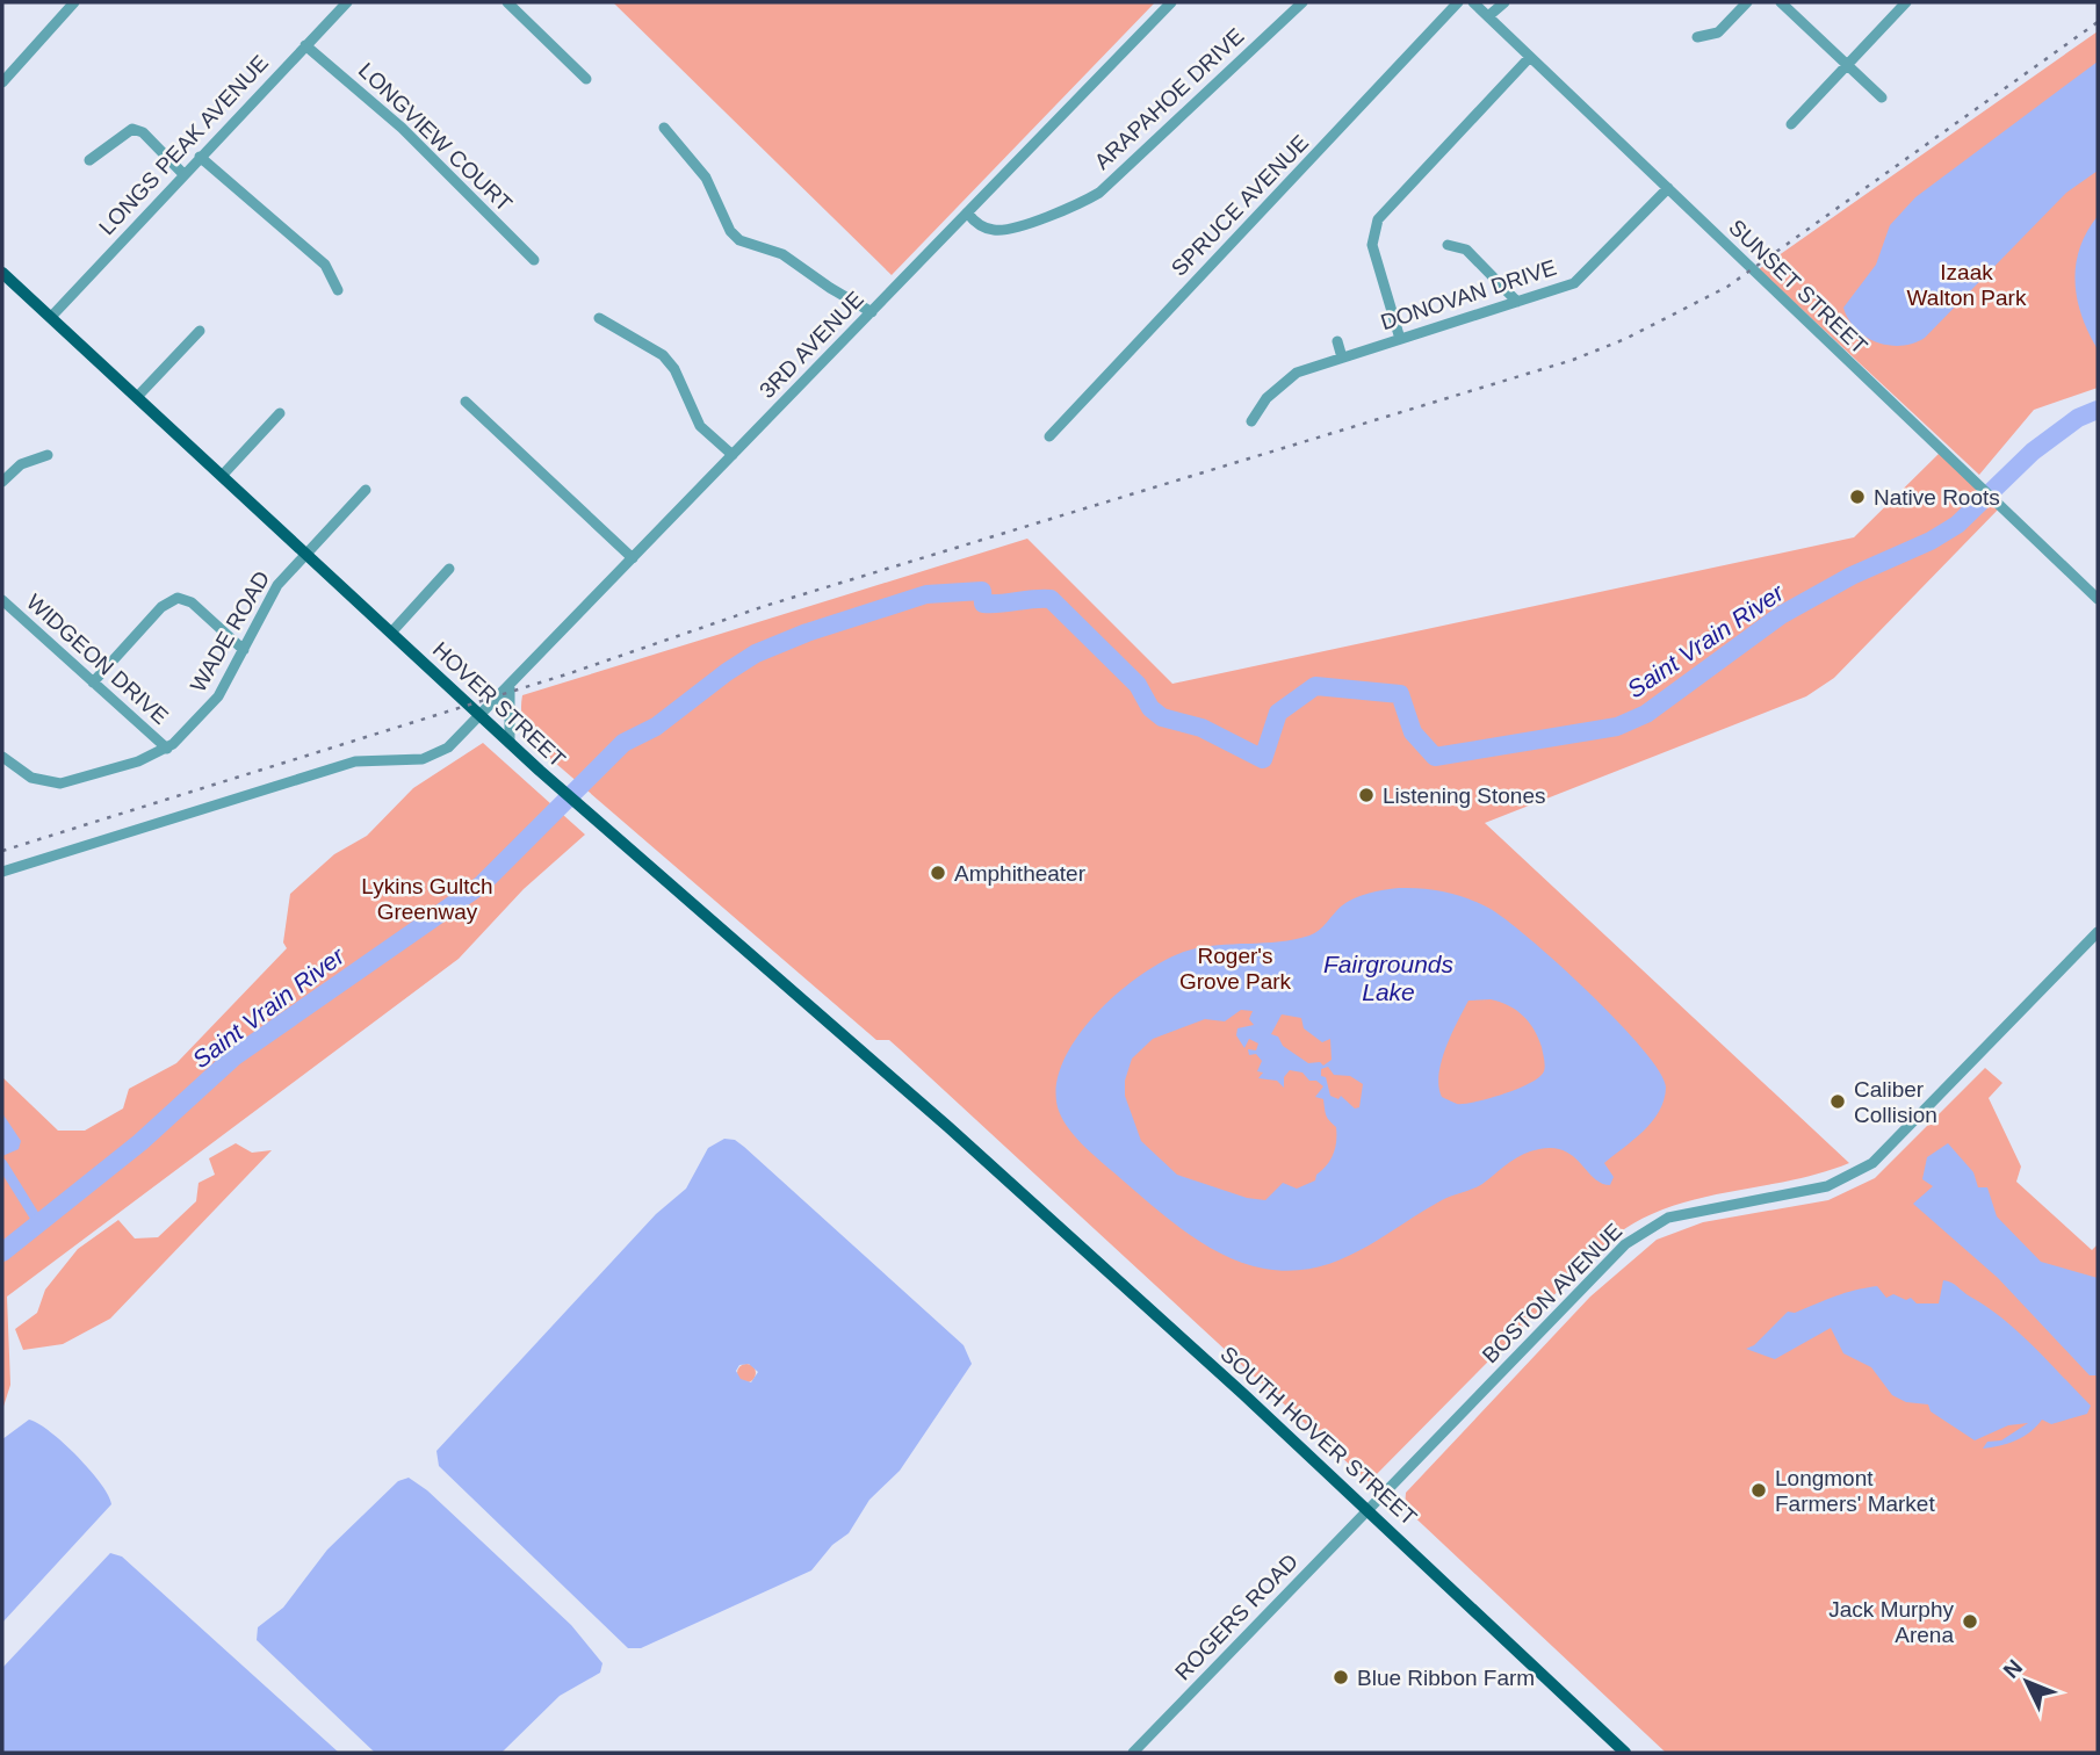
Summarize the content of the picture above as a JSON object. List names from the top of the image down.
{
  "streets": {
    "main road": ["HOVER STREET", "SOUTH HOVER STREET"],
    "street": [
      "ARAPAHOE DRIVE",
      "LONGVIEW COURT",
      "LONGS PEAK AVENUE",
      "SPRUCE AVENUE",
      "SUNSET STREET",
      "DONOVAN DRIVE",
      "3RD AVENUE",
      "WADE ROAD",
      "WIDGEON DRIVE",
      "BOSTON AVENUE",
      "ROGERS ROAD"
    ]
  },
  "crossings": [
    ["ARAPAHOE DRIVE", "3RD AVENUE"],
    ["LONGVIEW COURT", "LONGS PEAK AVENUE"],
    ["LONGS PEAK AVENUE", "HOVER STREET"],
    ["SUNSET STREET", "DONOVAN DRIVE"],
    ["3RD AVENUE", "HOVER STREET"],
    ["WADE ROAD", "WIDGEON DRIVE"],
    ["WADE ROAD", "HOVER STREET"],
    ["HOVER STREET", "SOUTH HOVER STREET"],
    ["BOSTON AVENUE", "SOUTH HOVER STREET"],
    ["BOSTON AVENUE", "ROGERS ROAD"],
    ["SOUTH HOVER STREET", "ROGERS ROAD"]
  ],
  "water": ["Saint Vrain River", "Fairgrounds Lake"],
  "parks": ["Izaak Walton Park", "Lykins Gultch Greenway", "Roger's Grove Park"],
  "places": [
    "Native Roots",
    "Listening Stones",
    "Amphitheater",
    "Caliber Collision",
    "Longmont Farmers' Market",
    "Jack Murphy Arena",
    "Blue Ribbon Farm"
  ],
  "north": "top left"
}
